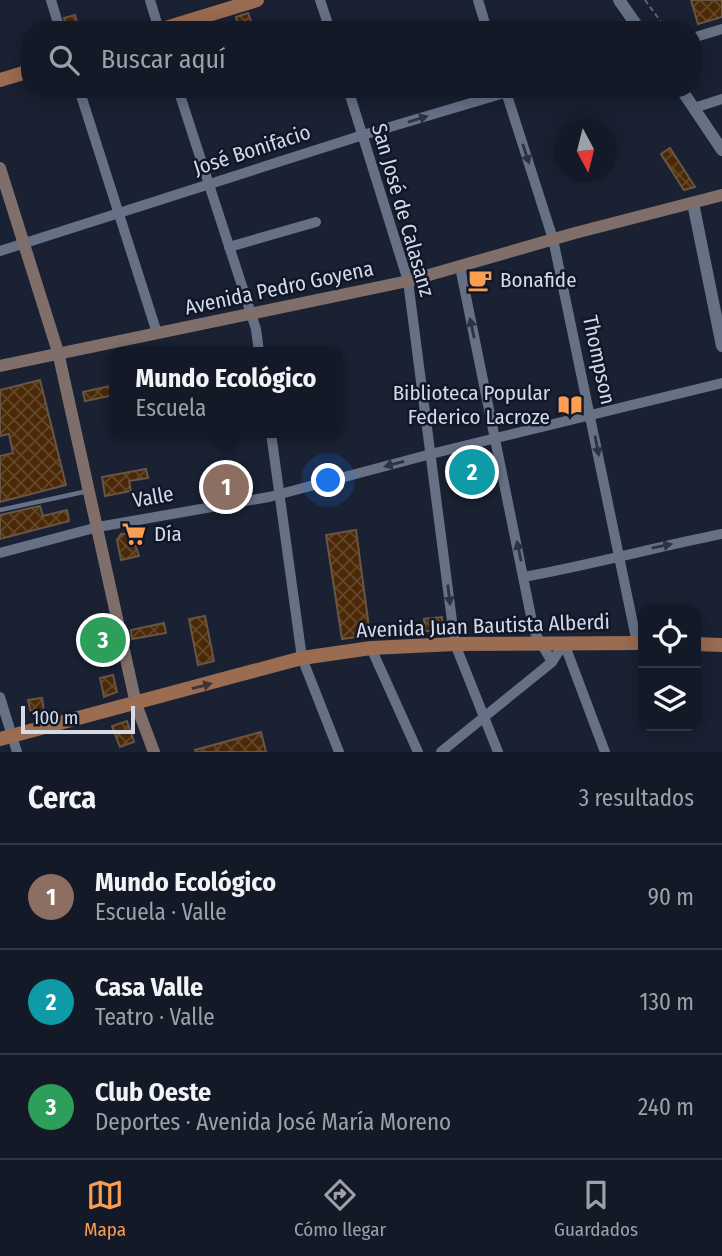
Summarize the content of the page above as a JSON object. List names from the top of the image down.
{
  "streets": {
    "main road": ["Avenida Pedro Goyena", "Avenida Juan Bautista Alberdi"],
    "street": [
      "José Bonifacio",
      "San José de Calasanz",
      "Thompson",
      "Valle"
    ]
  },
  "crossings": [
    ["José Bonifacio", "San José de Calasanz"],
    ["San José de Calasanz", "Avenida Pedro Goyena"],
    ["San José de Calasanz", "Valle"],
    ["San José de Calasanz", "Avenida Juan Bautista Alberdi"],
    ["Avenida Pedro Goyena", "Thompson"],
    ["Thompson", "Valle"]
  ],
  "one_way": ["Thompson"],
  "places": {
    "cafe": ["Bonafide"],
    "library": ["Biblioteca Popular Federico Lacroze"],
    "supermarket": ["Día"]
  },
  "scale_bar": "100 m",
  "north": "bottom",
  "page": {
    "search": "Buscar aquí",
    "popup": ["Mundo Ecológico", "Escuela"],
    "pins": ["2", "1", "3"],
    "scale": "100 m",
    "heading": ["Cerca", "3 resultados"],
    "list": [
      {
        "mark": "1",
        "name": "Mundo Ecológico",
        "note": "Escuela · Valle",
        "value": "90 m"
      },
      {
        "mark": "2",
        "name": "Casa Valle",
        "note": "Teatro · Valle",
        "value": "130 m"
      },
      {
        "mark": "3",
        "name": "Club Oeste",
        "note": "Deportes · Avenida José María Moreno",
        "value": "240 m"
      }
    ],
    "nav": ["Mapa", "Cómo llegar", "Guardados"]
  }
}
